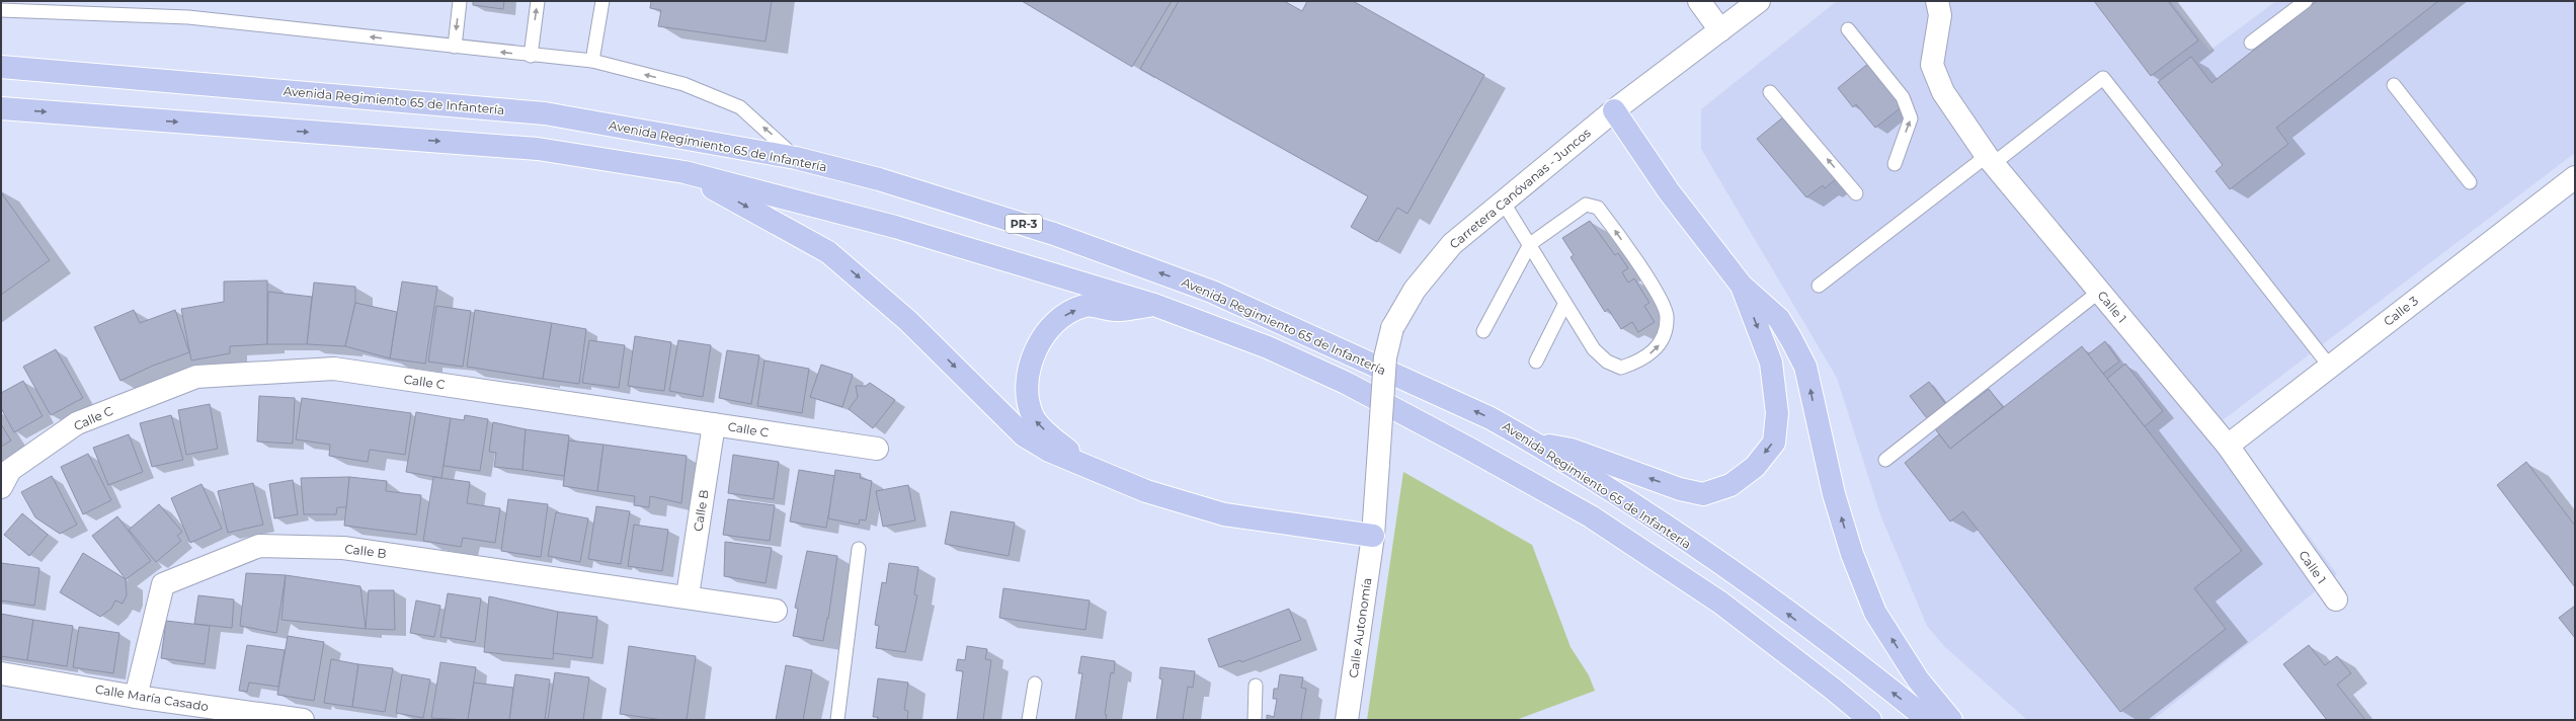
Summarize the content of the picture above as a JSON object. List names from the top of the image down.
{
  "streets": {
    "main road": ["Avenida Regimiento 65 de Infantería", "PR-3"],
    "street": [
      "Carretera Canóvanas - Juncos",
      "Calle 1",
      "Calle 3",
      "Calle C",
      "Calle B",
      "Calle Autonomía",
      "Calle María Casado"
    ]
  },
  "crossings": [
    ["Carretera Canóvanas - Juncos", "Calle Autonomía"],
    ["Calle 1", "Calle 3"],
    ["Calle C", "Calle B"],
    ["Calle B", "Calle María Casado"]
  ]
}
